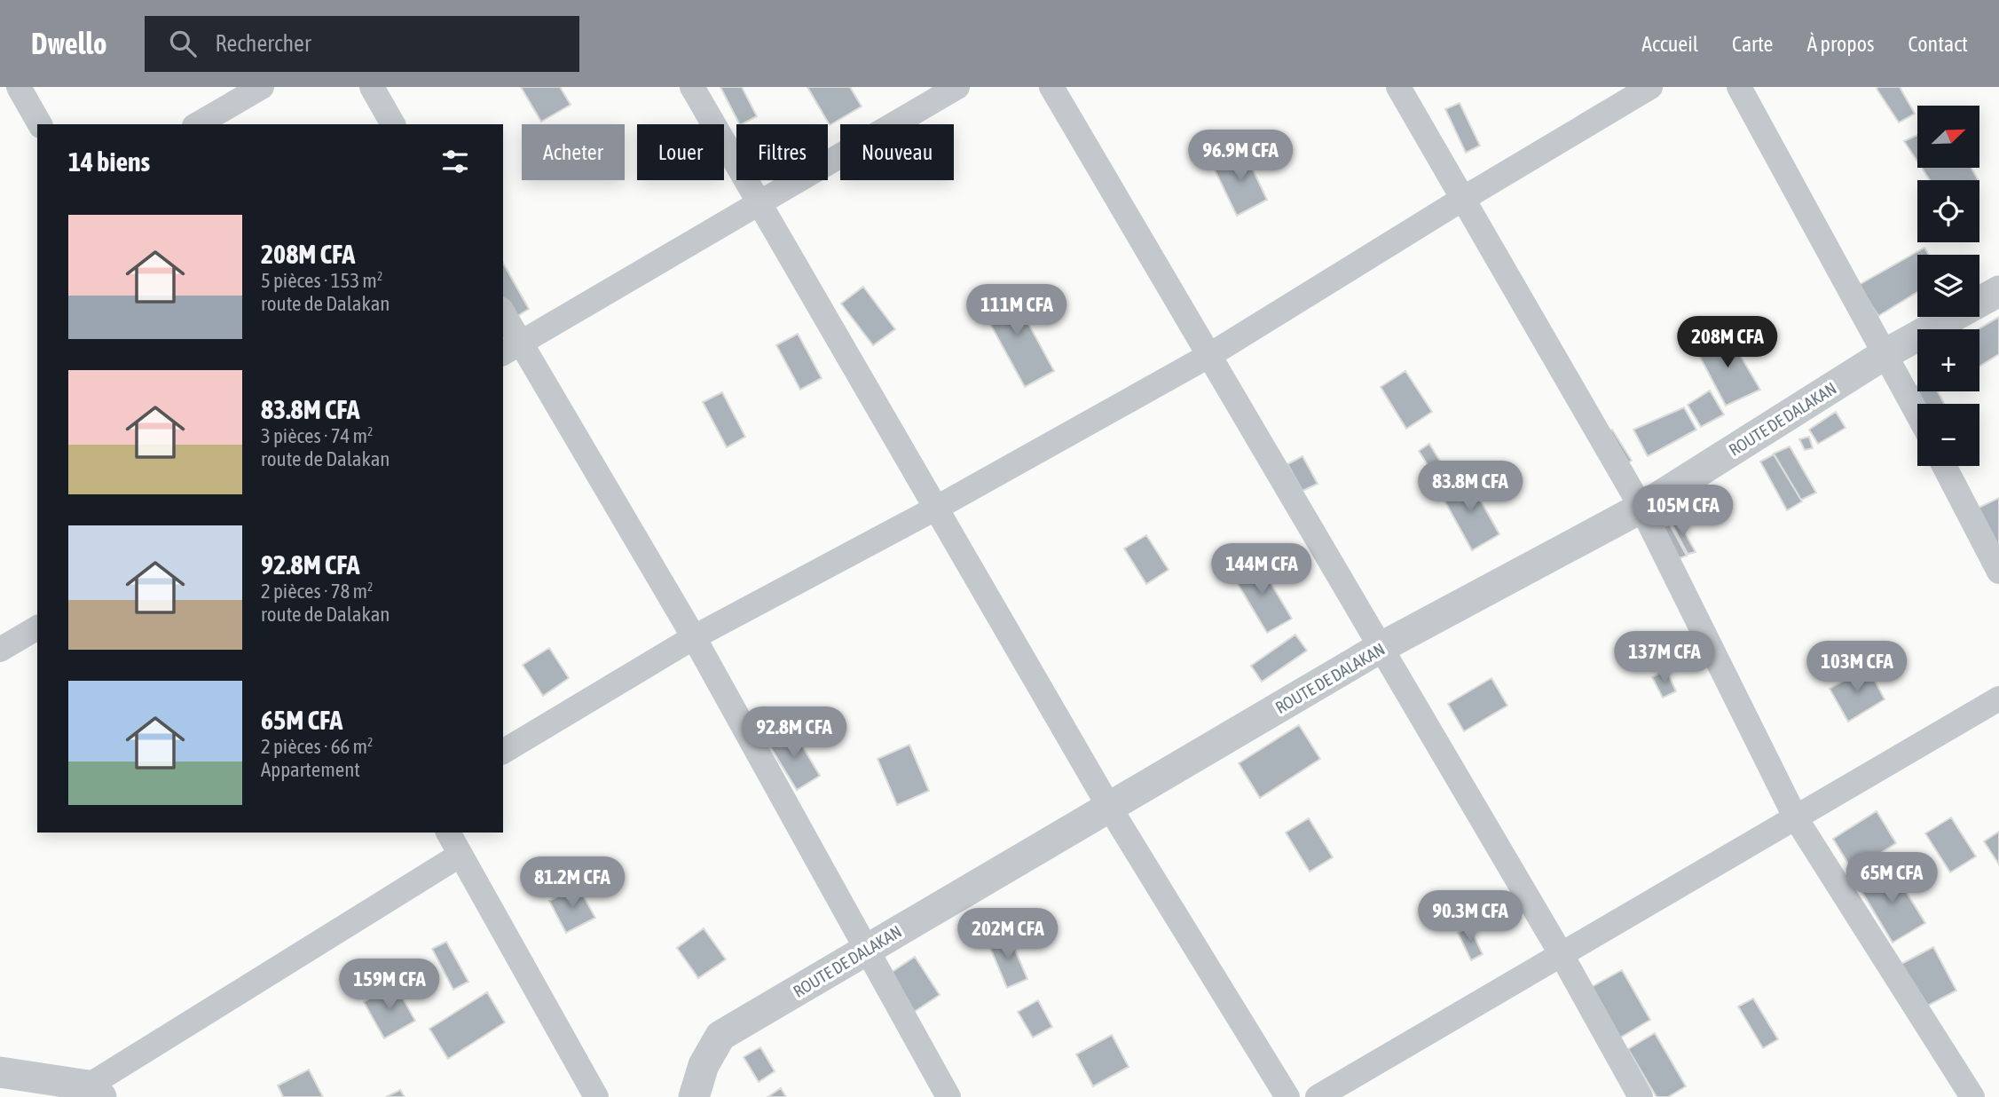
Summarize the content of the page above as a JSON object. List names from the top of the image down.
{
  "streets": {
    "street": ["ROUTE DE DALAKAN"]
  },
  "north": "top right",
  "page": {
    "header": "Dwello",
    "search": "Rechercher",
    "nav": [
      "Accueil",
      "Carte",
      "À propos",
      "Contact"
    ],
    "map_buttons": ["+", "−"],
    "chip": [
      "Acheter",
      "Louer",
      "Filtres",
      "Nouveau"
    ],
    "heading": "14 biens",
    "price": [
      "96.9M CFA",
      "111M CFA",
      "208M CFA",
      "83.8M CFA",
      "105M CFA",
      "144M CFA",
      "137M CFA",
      "103M CFA",
      "92.8M CFA",
      "65M CFA",
      "81.2M CFA",
      "90.3M CFA",
      "202M CFA",
      "159M CFA"
    ],
    "list": [
      {
        "name": "208M CFA",
        "note": "5 pièces · 153 m² · route de Dalakan"
      },
      {
        "name": "83.8M CFA",
        "note": "3 pièces · 74 m² · route de Dalakan"
      },
      {
        "name": "92.8M CFA",
        "note": "2 pièces · 78 m² · route de Dalakan"
      },
      {
        "name": "65M CFA",
        "note": "2 pièces · 66 m² · Appartement"
      }
    ]
  }
}
